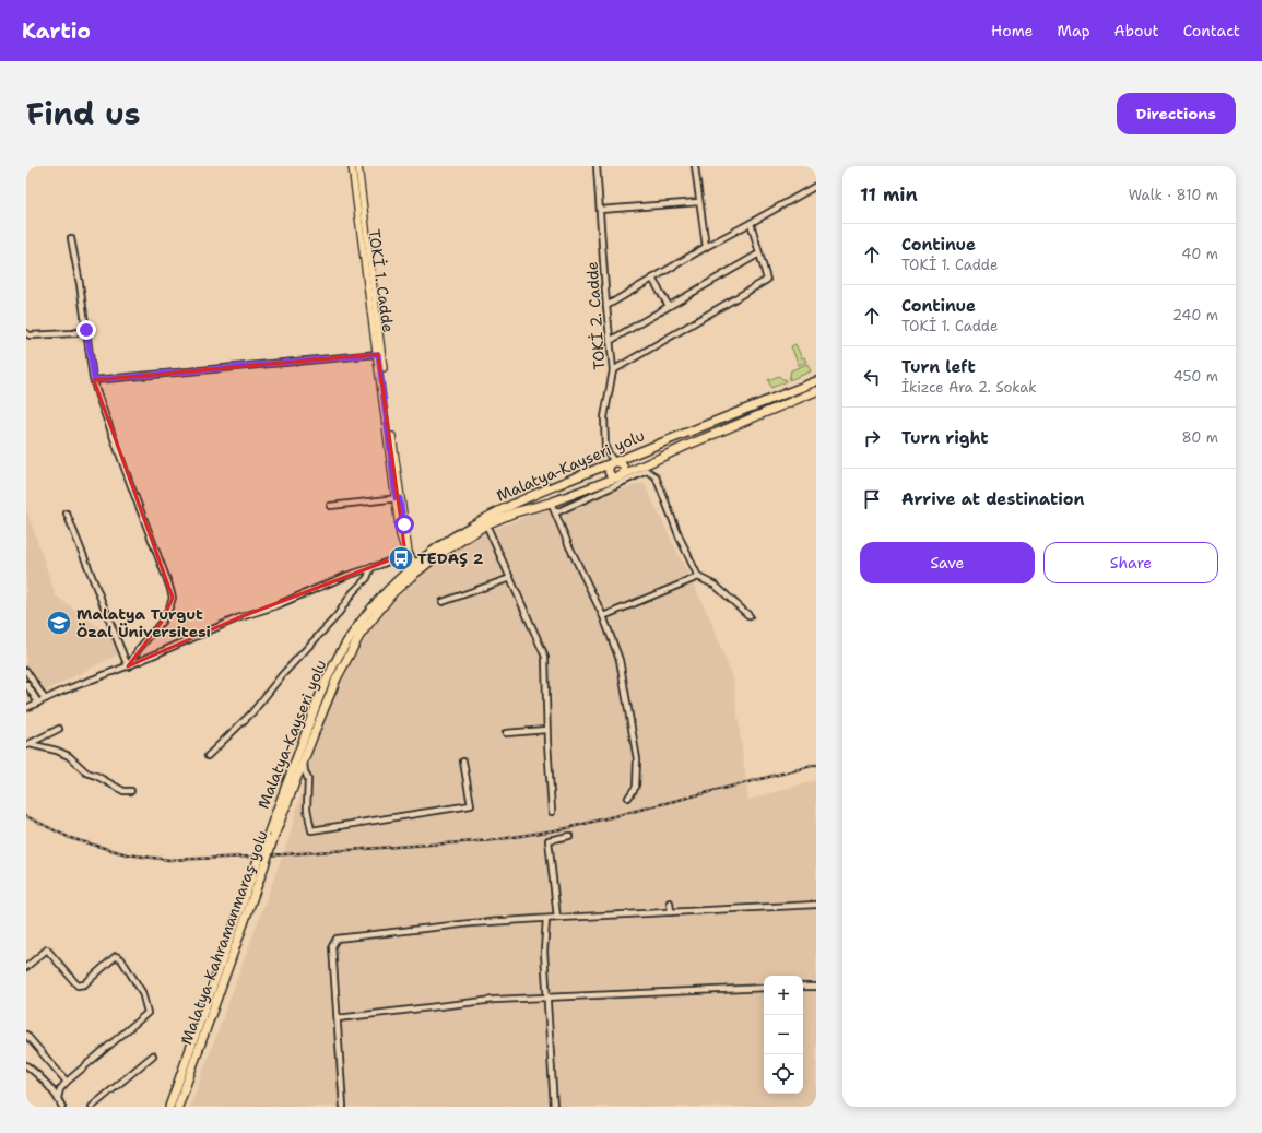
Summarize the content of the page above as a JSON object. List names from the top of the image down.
{
  "streets": {
    "highway": ["Malatya-Kayseri yolu", "Malatya-Kahramanmaraş yolu"],
    "main road": ["TOKİ 1. Cadde"],
    "street": ["TOKİ 2. Cadde"]
  },
  "crossings": [
    ["TOKİ 1. Cadde", "Malatya-Kayseri yolu"],
    ["TOKİ 2. Cadde", "Malatya-Kayseri yolu"],
    ["Malatya-Kayseri yolu", "Malatya-Kahramanmaraş yolu"]
  ],
  "places": {
    "bus stop": ["TEDAŞ 2"],
    "school or university": ["Malatya Turgut Özal Üniversitesi"]
  },
  "page": {
    "header": "Kartio",
    "nav": [
      "Home",
      "Map",
      "About",
      "Contact"
    ],
    "title": "Find us",
    "buttons": [
      "Directions",
      ["Save", "Share"]
    ],
    "heading": ["11 min", "Walk · 810 m"],
    "list": [
      ["Continue", "TOKİ 1. Cadde", "40 m"],
      ["Continue", "TOKİ 1. Cadde", "240 m"],
      ["Turn left", "İkizce Ara 2. Sokak", "450 m"],
      ["Turn right", "80 m"],
      "Arrive at destination"
    ],
    "map_buttons": ["+", "−"]
  }
}
